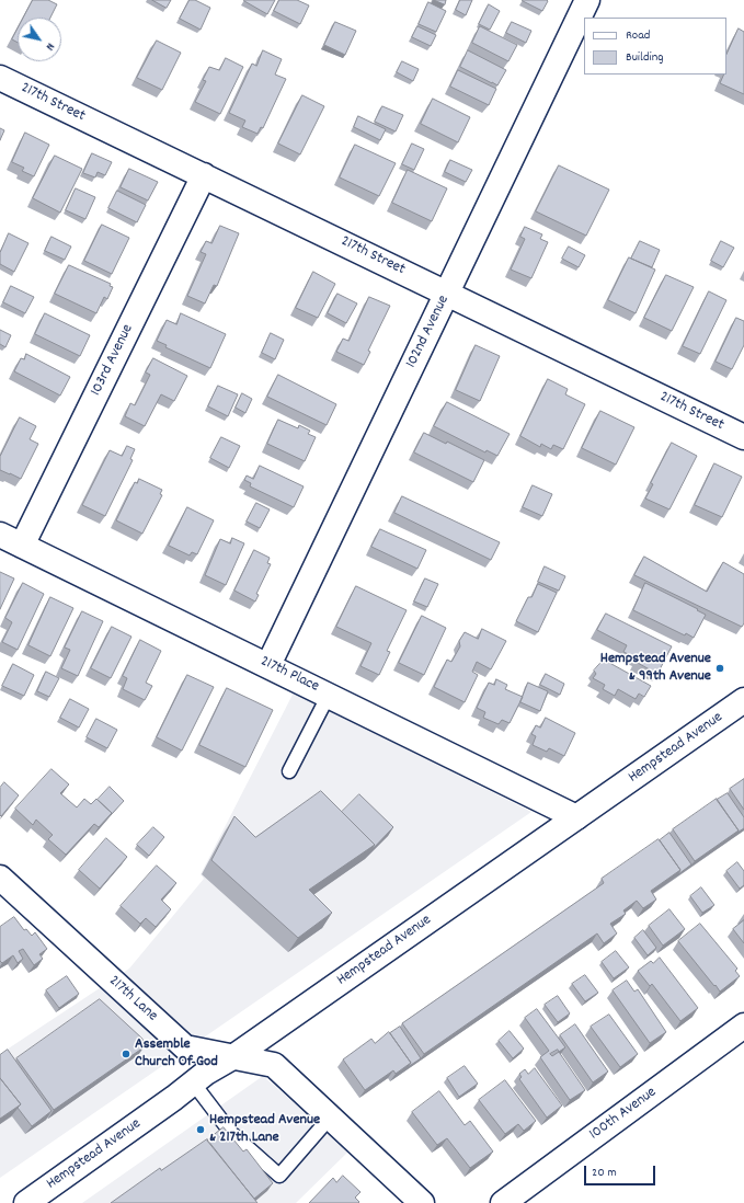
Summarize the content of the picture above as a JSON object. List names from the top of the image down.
{
  "streets": {
    "street": [
      "217th Street",
      "102nd Avenue",
      "103rd Avenue",
      "217th Place",
      "Hempstead Avenue",
      "217th Lane",
      "100th Avenue"
    ]
  },
  "crossings": [
    ["217th Street", "102nd Avenue"],
    ["217th Street", "103rd Avenue"],
    ["102nd Avenue", "217th Place"],
    ["103rd Avenue", "217th Place"],
    ["217th Place", "Hempstead Avenue"],
    ["Hempstead Avenue", "217th Lane"]
  ],
  "places": ["Hempstead Avenue & 99th Avenue", "Assemble Church Of God", "Hempstead Avenue & 217th Lane"],
  "legend": ["Road", "Building"],
  "scale_bar": "20 m",
  "north": "bottom right"
}
